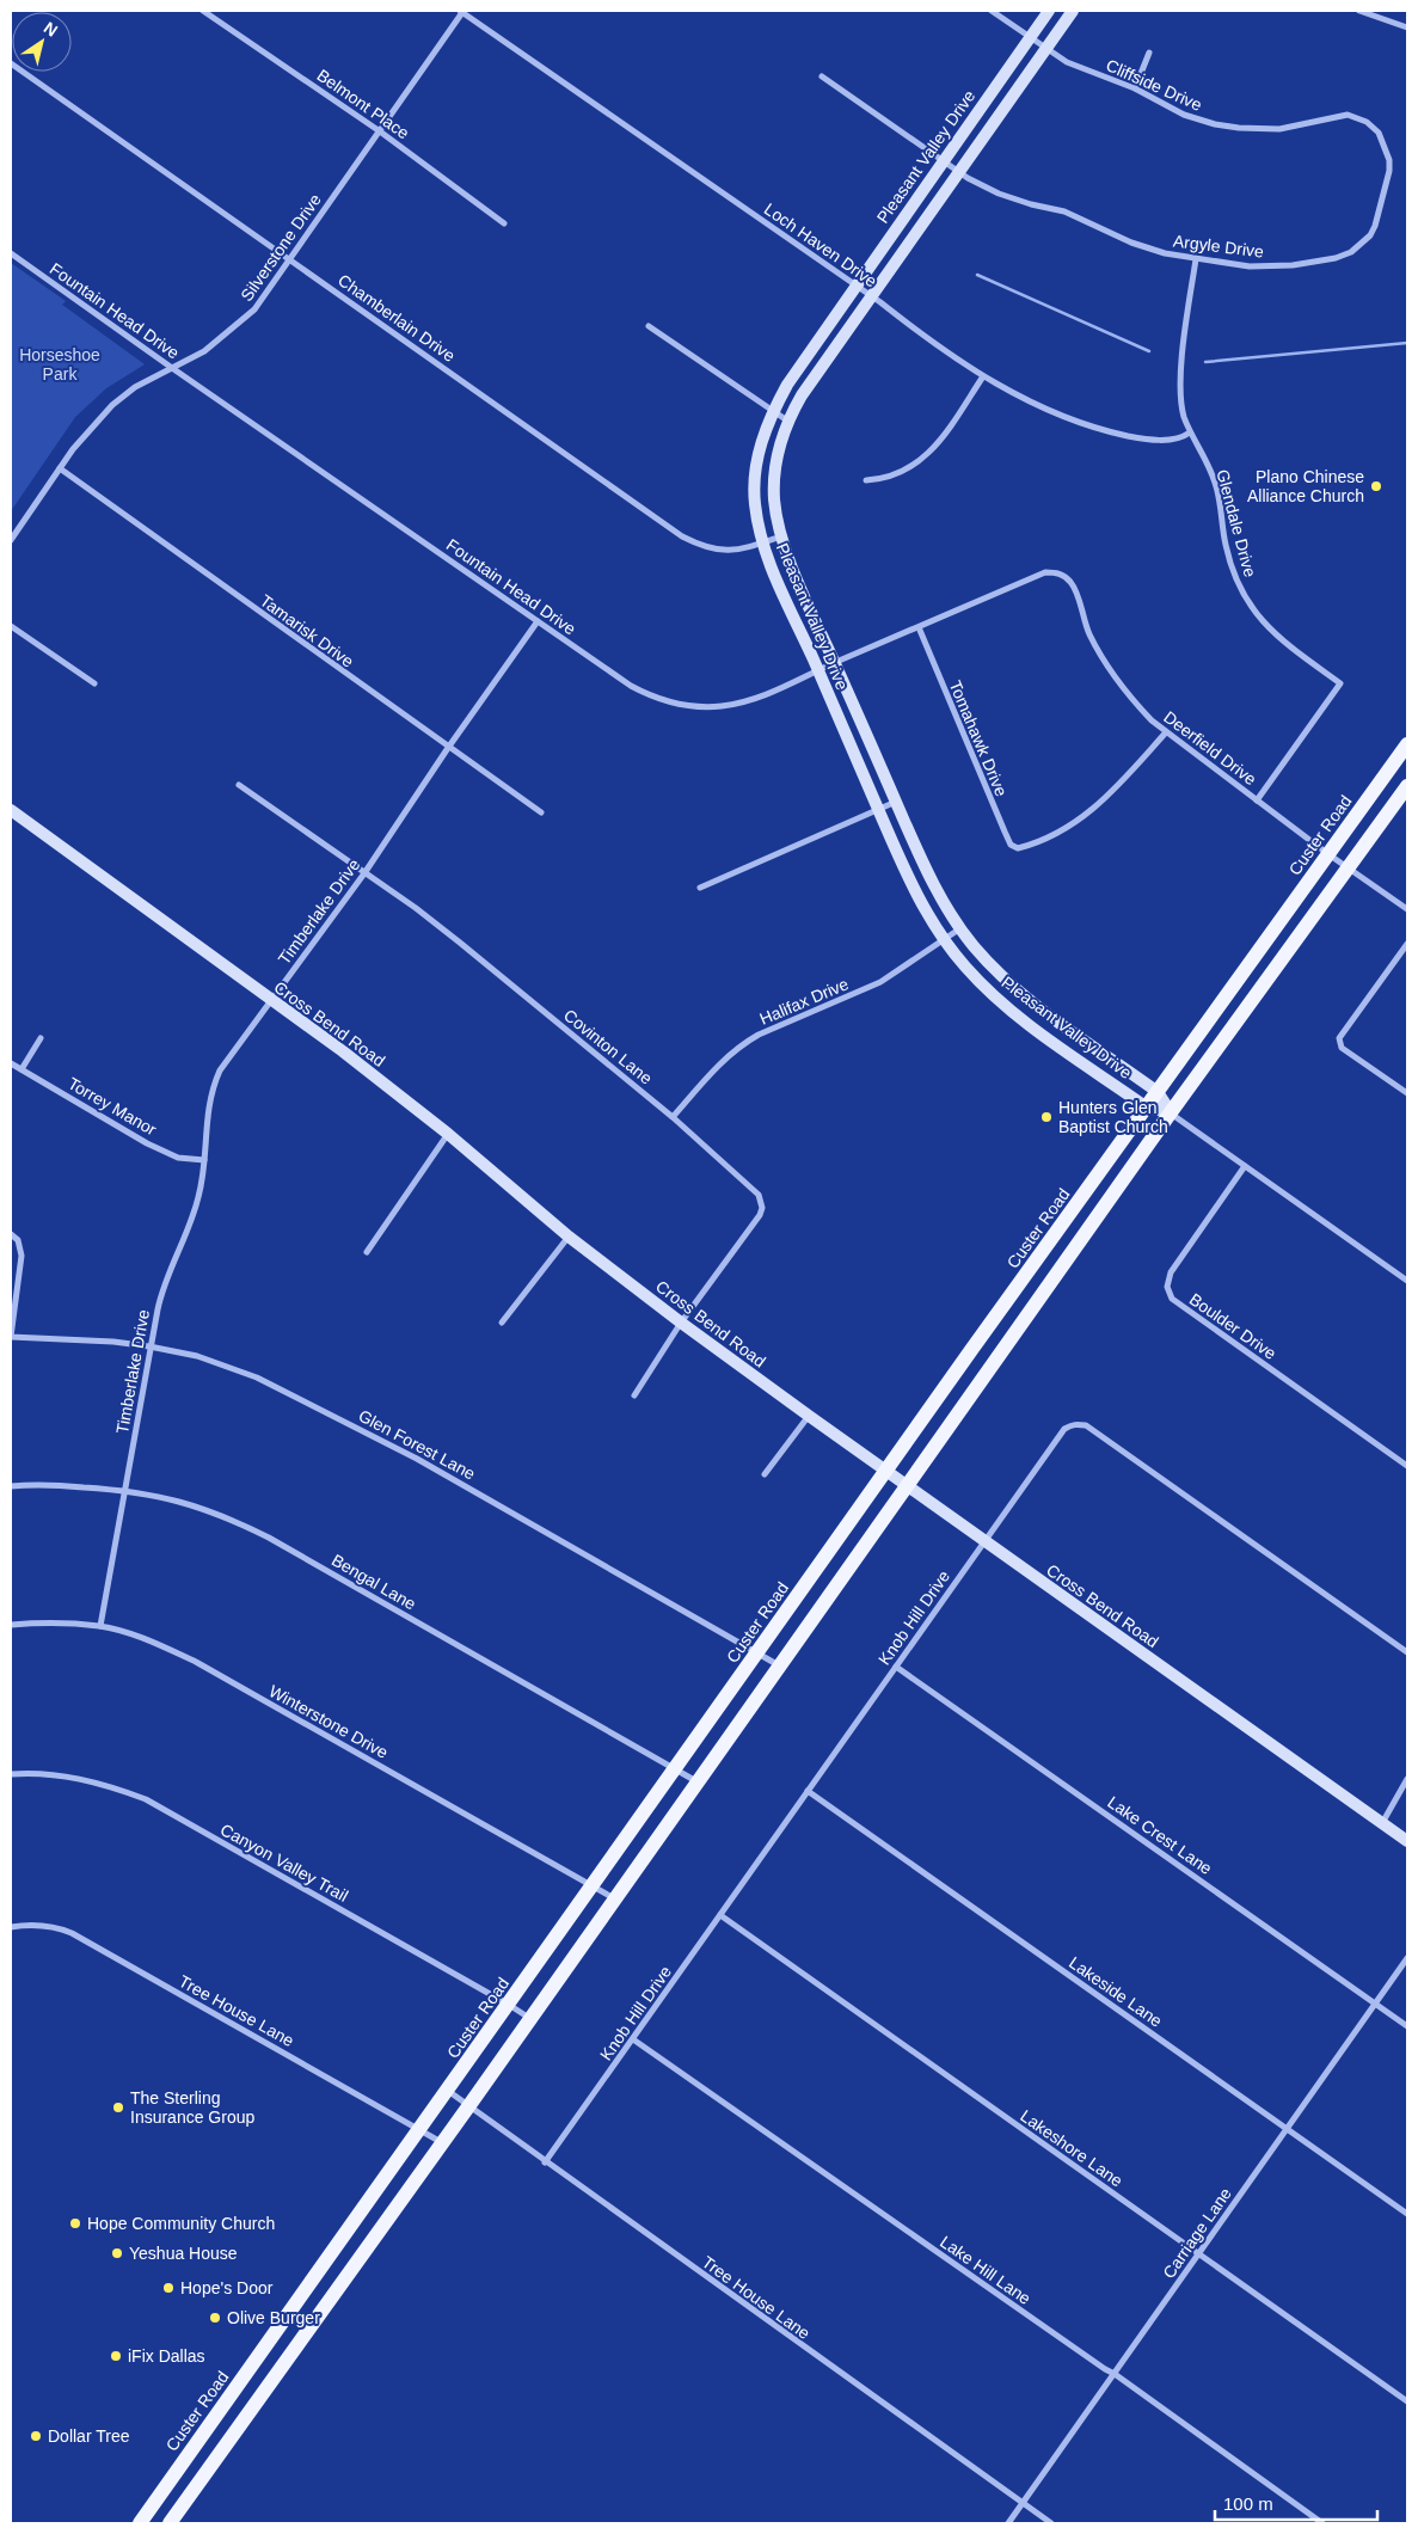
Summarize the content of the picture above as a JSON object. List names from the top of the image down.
{
  "streets": {
    "main road": ["Custer Road"],
    "street": [
      "Cliffside Drive",
      "Belmont Place",
      "Pleasant Valley Drive",
      "Loch Haven Drive",
      "Argyle Drive",
      "Silverstone Drive",
      "Fountain Head Drive",
      "Chamberlain Drive",
      "Glendale Drive",
      "Tamarisk Drive",
      "Tomahawk Drive",
      "Deerfield Drive",
      "Timberlake Drive",
      "Halifax Drive",
      "Cross Bend Road",
      "Covinton Lane",
      "Torrey Manor",
      "Boulder Drive",
      "Glen Forest Lane",
      "Bengal Lane",
      "Knob Hill Drive",
      "Winterstone Drive",
      "Lake Crest Lane",
      "Canyon Valley Trail",
      "Lakeside Lane",
      "Tree House Lane",
      "Lakeshore Lane",
      "Carriage Lane",
      "Lake Hill Lane"
    ]
  },
  "crossings": [
    ["Cliffside Drive", "Pleasant Valley Drive"],
    ["Cliffside Drive", "Argyle Drive"],
    ["Belmont Place", "Silverstone Drive"],
    ["Pleasant Valley Drive", "Loch Haven Drive"],
    ["Pleasant Valley Drive", "Argyle Drive"],
    ["Pleasant Valley Drive", "Fountain Head Drive"],
    ["Pleasant Valley Drive", "Chamberlain Drive"],
    ["Pleasant Valley Drive", "Custer Road"],
    ["Pleasant Valley Drive", "Halifax Drive"],
    ["Pleasant Valley Drive", "Boulder Drive"],
    ["Loch Haven Drive", "Silverstone Drive"],
    ["Loch Haven Drive", "Glendale Drive"],
    ["Argyle Drive", "Glendale Drive"],
    ["Silverstone Drive", "Fountain Head Drive"],
    ["Silverstone Drive", "Chamberlain Drive"],
    ["Silverstone Drive", "Tamarisk Drive"],
    ["Fountain Head Drive", "Tomahawk Drive"],
    ["Fountain Head Drive", "Deerfield Drive"],
    ["Fountain Head Drive", "Timberlake Drive"],
    ["Glendale Drive", "Deerfield Drive"],
    ["Tamarisk Drive", "Timberlake Drive"],
    ["Tomahawk Drive", "Deerfield Drive"],
    ["Deerfield Drive", "Custer Road"],
    ["Custer Road", "Cross Bend Road"],
    ["Custer Road", "Glen Forest Lane"],
    ["Custer Road", "Bengal Lane"],
    ["Custer Road", "Winterstone Drive"],
    ["Custer Road", "Canyon Valley Trail"],
    ["Custer Road", "Tree House Lane"],
    ["Timberlake Drive", "Cross Bend Road"],
    ["Timberlake Drive", "Covinton Lane"],
    ["Timberlake Drive", "Torrey Manor"],
    ["Timberlake Drive", "Glen Forest Lane"],
    ["Timberlake Drive", "Bengal Lane"],
    ["Timberlake Drive", "Winterstone Drive"],
    ["Halifax Drive", "Covinton Lane"],
    ["Cross Bend Road", "Covinton Lane"],
    ["Cross Bend Road", "Knob Hill Drive"],
    ["Knob Hill Drive", "Lake Crest Lane"],
    ["Knob Hill Drive", "Lakeside Lane"],
    ["Knob Hill Drive", "Tree House Lane"],
    ["Knob Hill Drive", "Lakeshore Lane"],
    ["Knob Hill Drive", "Lake Hill Lane"],
    ["Lake Crest Lane", "Carriage Lane"],
    ["Lakeside Lane", "Carriage Lane"],
    ["Tree House Lane", "Carriage Lane"],
    ["Lakeshore Lane", "Carriage Lane"],
    ["Carriage Lane", "Lake Hill Lane"]
  ],
  "parks": ["Horseshoe Park"],
  "places": [
    "Plano Chinese Alliance Church",
    "Hunters Glen Baptist Church",
    "The Sterling Insurance Group",
    "Hope Community Church",
    "Yeshua House",
    "Hope's Door",
    "Olive Burger",
    "iFix Dallas",
    "Dollar Tree"
  ],
  "scale_bar": "100 m",
  "north": "top right"
}
